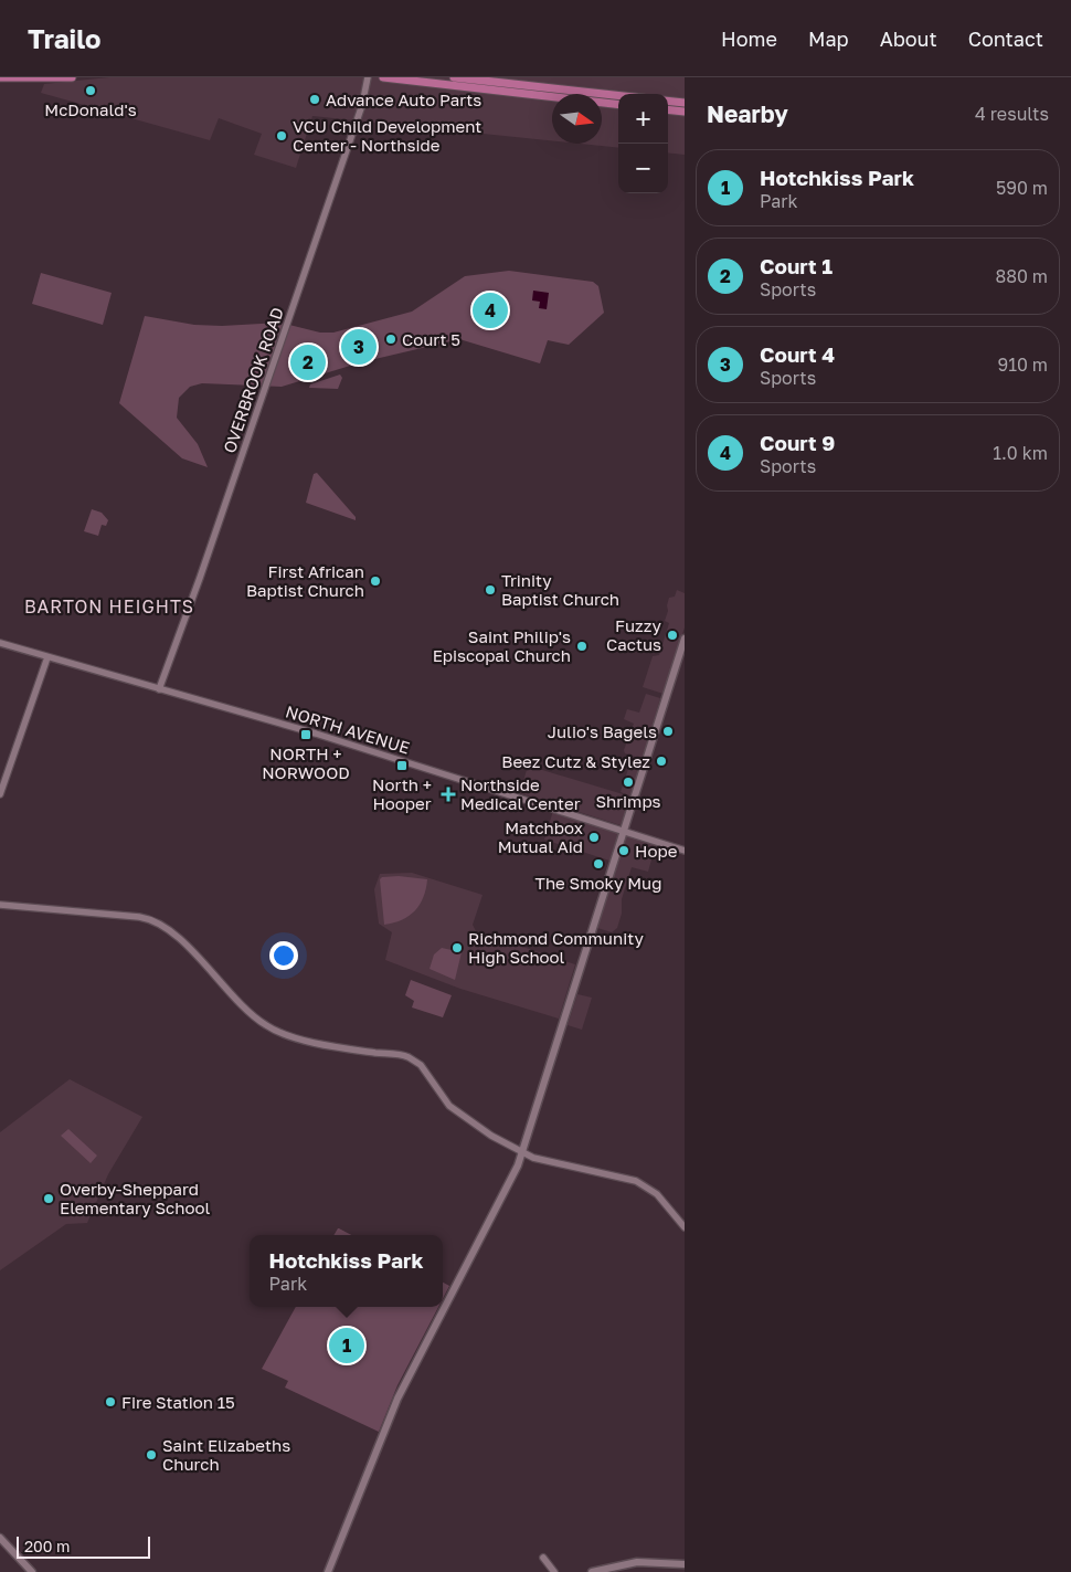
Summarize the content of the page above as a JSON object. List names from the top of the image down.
{
  "streets": {
    "street": ["OVERBROOK ROAD", "NORTH AVENUE"]
  },
  "crossings": [
    ["OVERBROOK ROAD", "NORTH AVENUE"]
  ],
  "districts": ["BARTON HEIGHTS"],
  "places": {
    "other": [
      "McDonald's",
      "Advance Auto Parts",
      "VCU Child Development Center - Northside",
      "Court 5",
      "First African Baptist Church",
      "Trinity Baptist Church",
      "Fuzzy Cactus",
      "Saint Philip's Episcopal Church",
      "Julio's Bagels",
      "Beez Cutz & Stylez",
      "Shrimps",
      "Matchbox Mutual Aid",
      "Hope",
      "The Smoky Mug",
      "Richmond Community High School",
      "Overby-Sheppard Elementary School",
      "Fire Station 15",
      "Saint Elizabeths Church"
    ],
    "transit": ["NORTH + NORWOOD", "North + Hooper"],
    "health": ["Northside Medical Center"]
  },
  "scale_bar": "200 m",
  "north": "right",
  "page": {
    "header": "Trailo",
    "nav": [
      "Home",
      "Map",
      "About",
      "Contact"
    ],
    "heading": ["Nearby", "4 results"],
    "map_buttons": ["+", "−"],
    "list": [
      {
        "mark": "1",
        "name": "Hotchkiss Park",
        "note": "Park",
        "value": "590 m"
      },
      {
        "mark": "2",
        "name": "Court 1",
        "note": "Sports",
        "value": "880 m"
      },
      {
        "mark": "3",
        "name": "Court 4",
        "note": "Sports",
        "value": "910 m"
      },
      {
        "mark": "4",
        "name": "Court 9",
        "note": "Sports",
        "value": "1.0 km"
      }
    ],
    "pins": [
      "4",
      "3",
      "2",
      "1"
    ],
    "popup": ["Hotchkiss Park", "Park"],
    "scale": "200 m"
  }
}
